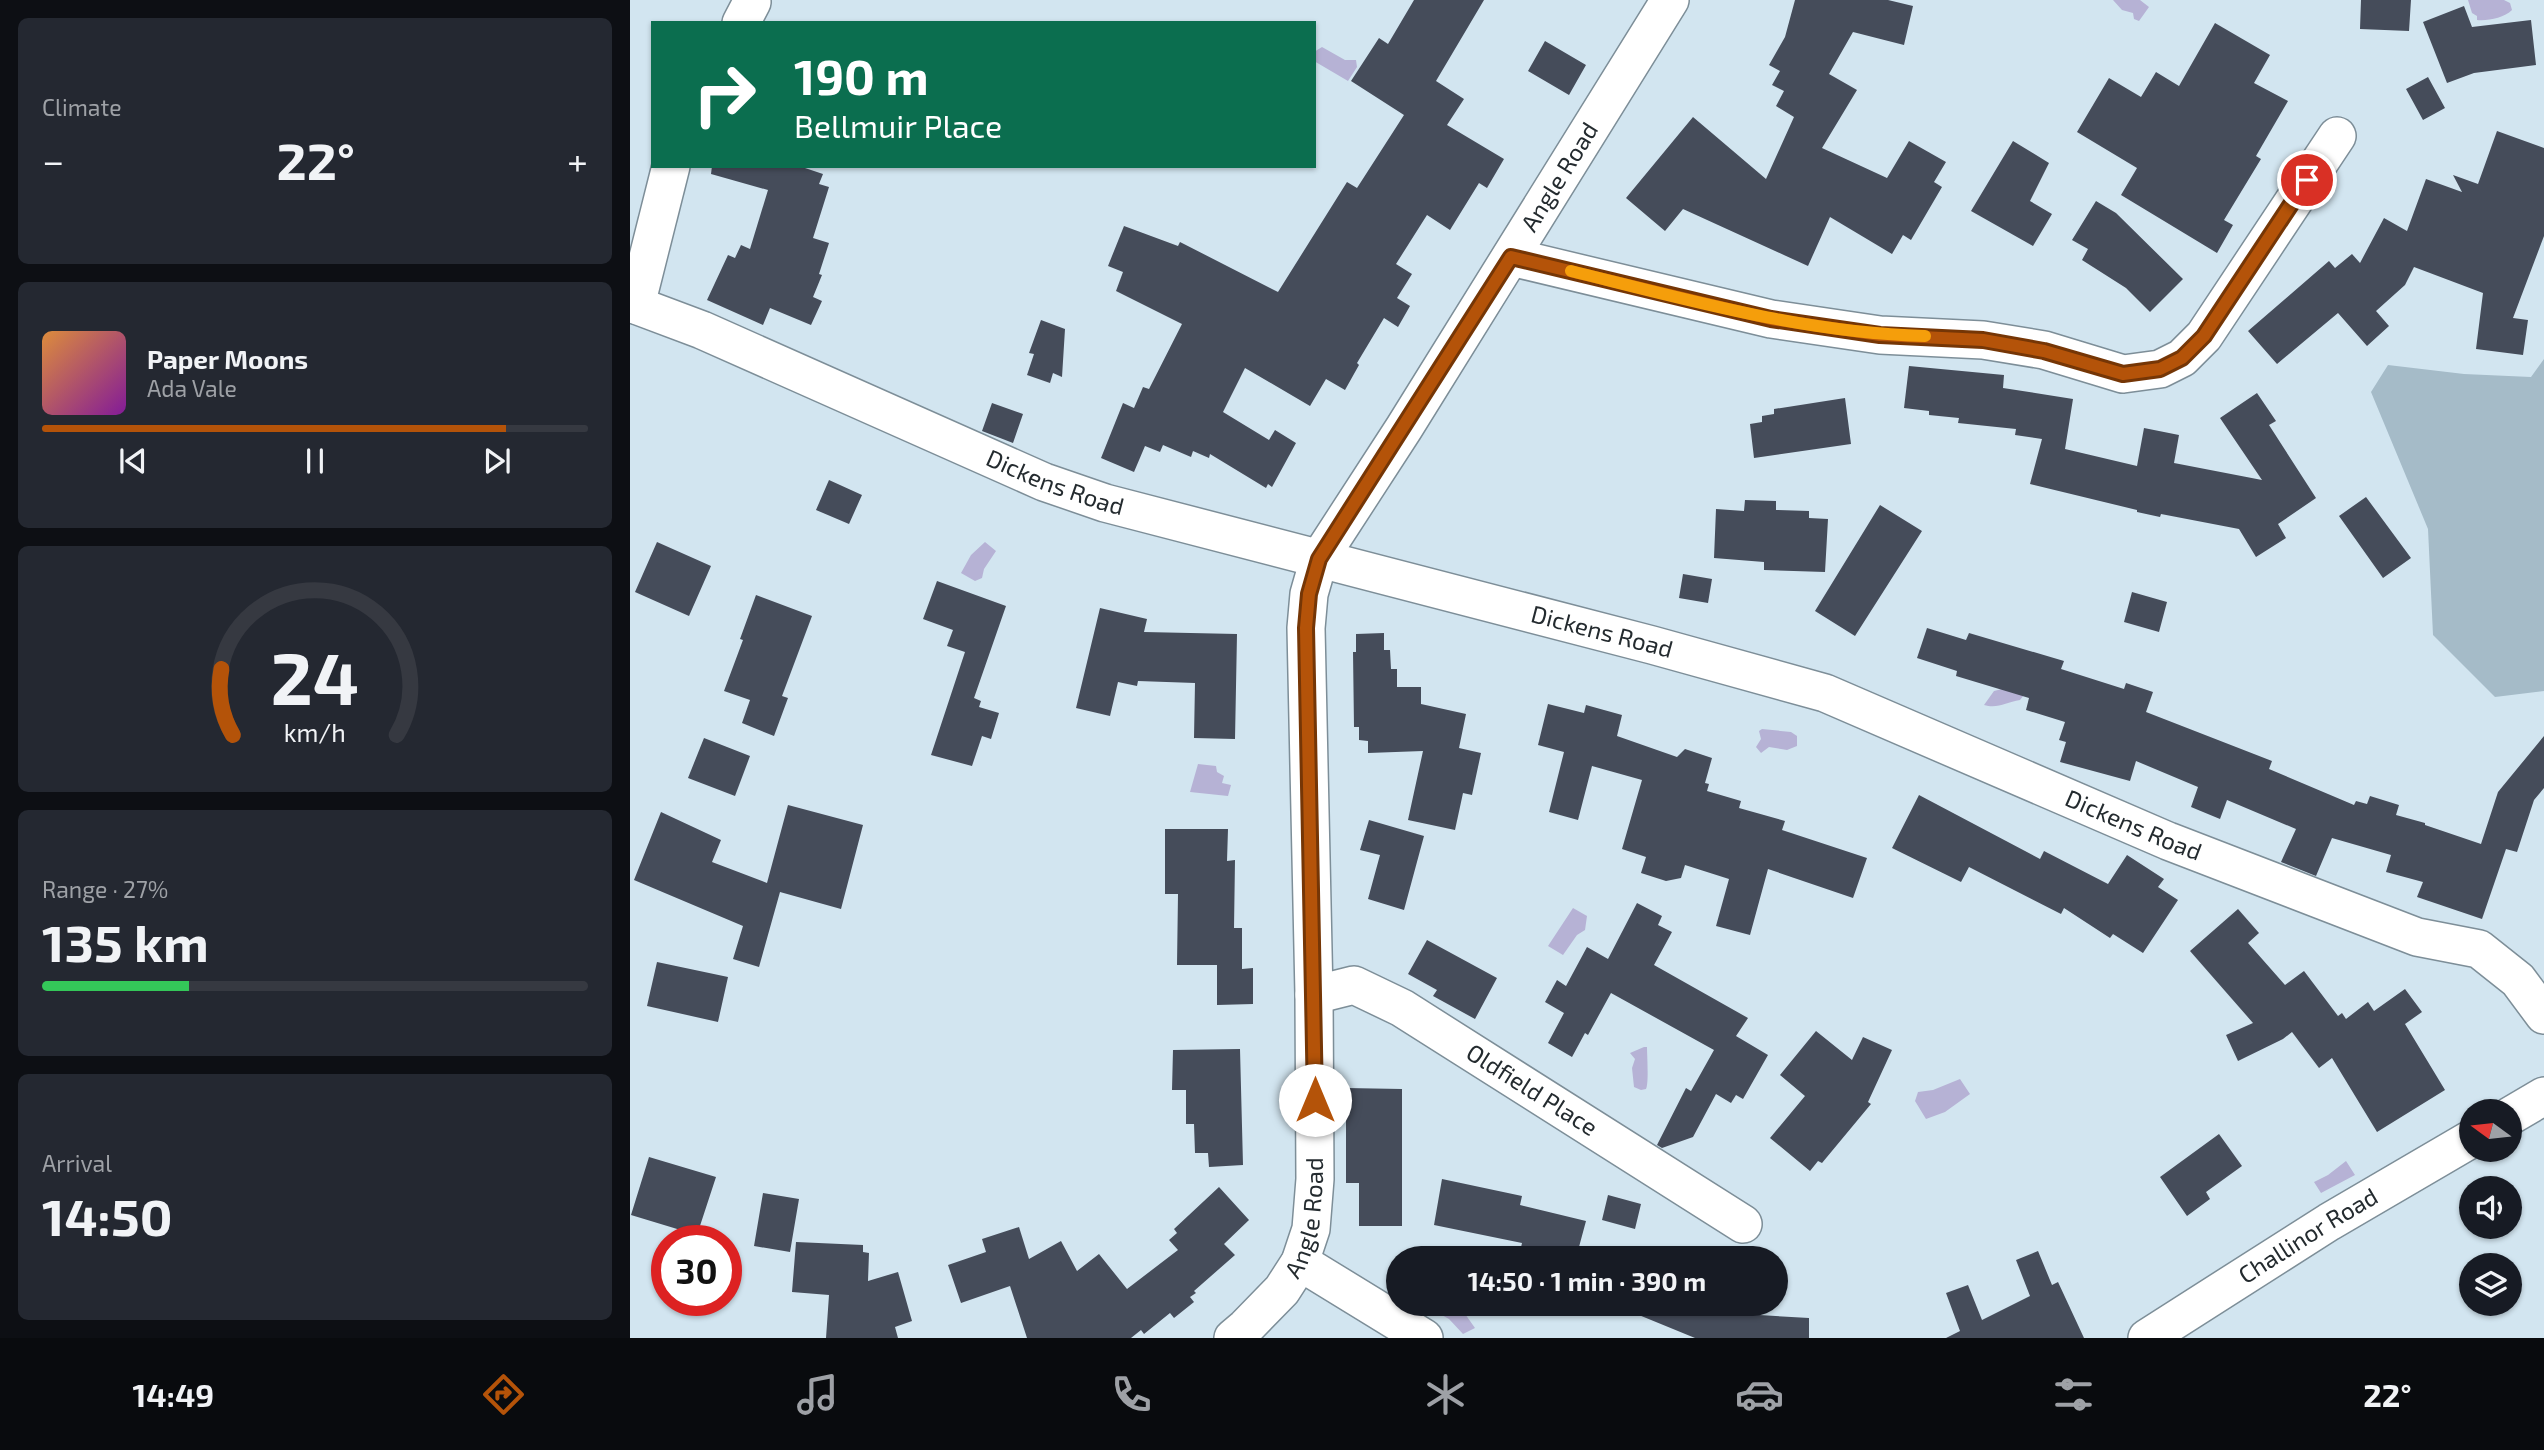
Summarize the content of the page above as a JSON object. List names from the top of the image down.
{
  "streets": {
    "street": [
      "Angle Road",
      "Dickens Road",
      "Oldfield Place",
      "Challinor Road"
    ]
  },
  "crossings": [
    ["Angle Road", "Dickens Road"],
    ["Angle Road", "Oldfield Place"]
  ],
  "north": "left",
  "page": {
    "tile": [
      "Climate",
      ["Range · 27%", "135 km"],
      ["Arrival", "14:50"]
    ],
    "turn": ["190 m", "Bellmuir Place"],
    "heat": ["−", "22°", "+"],
    "song": ["Paper Moons", "Ada Vale"],
    "limit": "30",
    "trip": "14:50 · 1 min · 390 m",
    "tabs": ["14:49", "22°"],
    "gauge": ["24", "km/h"]
  }
}
